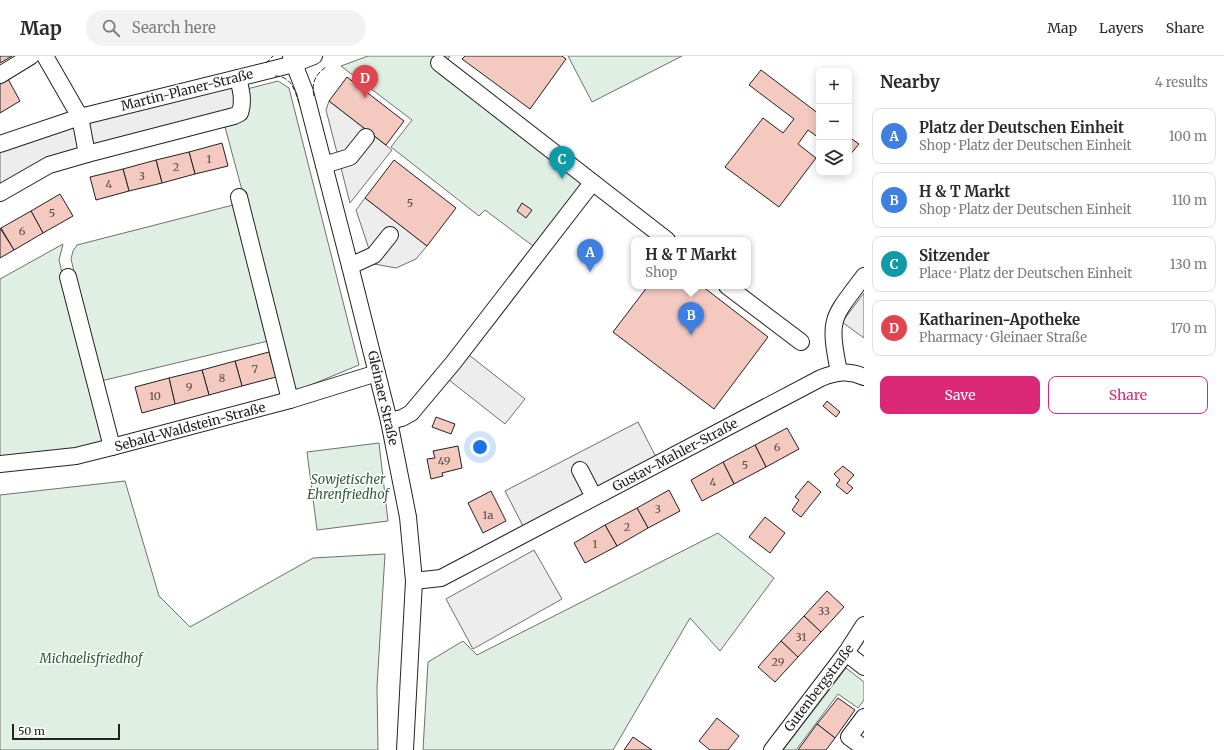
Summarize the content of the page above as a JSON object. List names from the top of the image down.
{
  "streets": {
    "street": [
      "Martin-Planer-Straße",
      "Gleinaer Straße",
      "Sebald-Waldstein-Straße",
      "Gustav-Mahler-Straße",
      "Gutenbergstraße"
    ]
  },
  "crossings": [
    ["Martin-Planer-Straße", "Gleinaer Straße"],
    ["Gleinaer Straße", "Sebald-Waldstein-Straße"],
    ["Gleinaer Straße", "Gustav-Mahler-Straße"]
  ],
  "parks": ["Sowjetischer Ehrenfriedhof", "Michaelisfriedhof"],
  "house_numbers": [
    "1",
    "2",
    "3",
    "4",
    "5",
    "5",
    "6",
    "7",
    "8",
    "9",
    "10",
    "6",
    "49",
    "5",
    "4",
    "3",
    "1a",
    "2",
    "1",
    "33",
    "31",
    "29"
  ],
  "scale_bar": "50 m",
  "page": {
    "header": "Map",
    "search": "Search here",
    "nav": ["Map", "Layers", "Share"],
    "heading": ["Nearby", "4 results"],
    "pins": [
      "D",
      "C",
      "A",
      "B"
    ],
    "map_buttons": ["+", "−"],
    "list": [
      {
        "mark": "A",
        "name": "Platz der Deutschen Einheit",
        "note": "Shop · Platz der Deutschen Einheit",
        "value": "100 m"
      },
      {
        "mark": "B",
        "name": "H & T Markt",
        "note": "Shop · Platz der Deutschen Einheit",
        "value": "110 m"
      },
      {
        "mark": "C",
        "name": "Sitzender",
        "note": "Place · Platz der Deutschen Einheit",
        "value": "130 m"
      },
      {
        "mark": "D",
        "name": "Katharinen-Apotheke",
        "note": "Pharmacy · Gleinaer Straße",
        "value": "170 m"
      }
    ],
    "popup": ["H & T Markt", "Shop"],
    "buttons": ["Save", "Share"],
    "scale": "50 m"
  }
}
